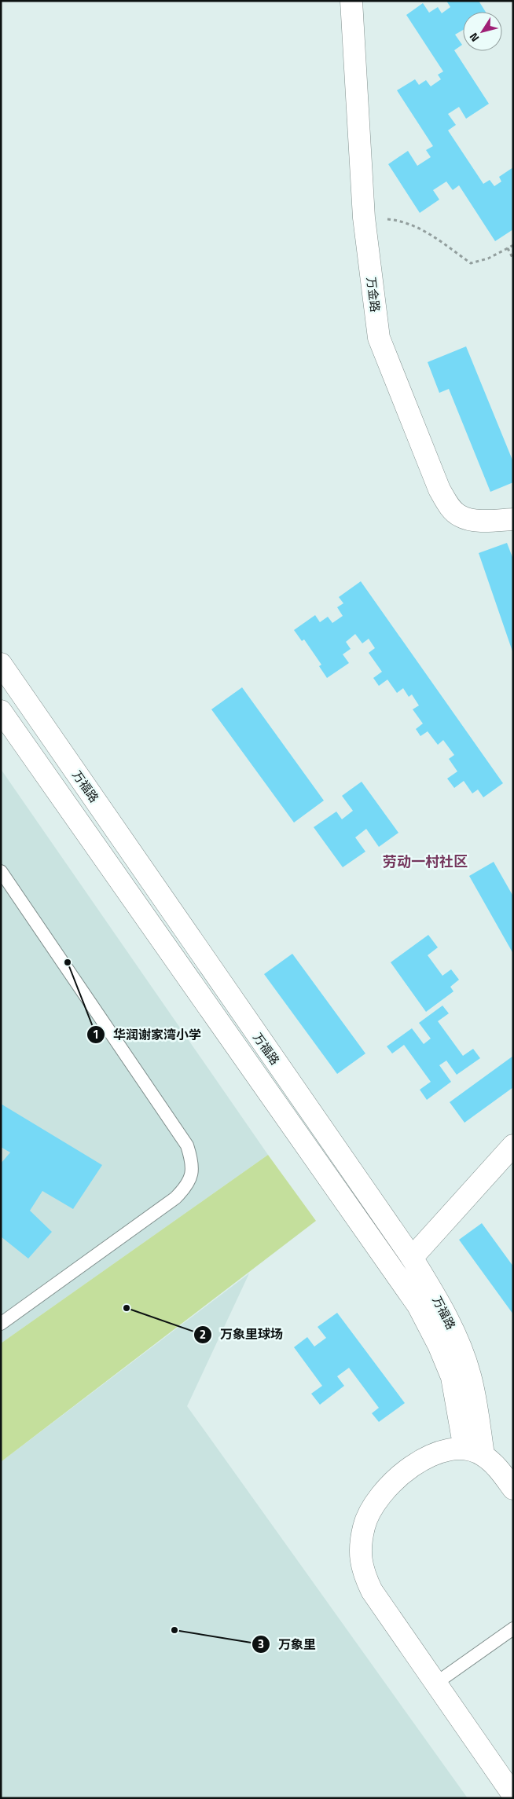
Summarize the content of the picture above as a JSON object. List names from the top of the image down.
{
  "streets": {
    "street": ["万金路", "万福路"]
  },
  "districts": ["劳动一村社区"],
  "places": ["华润谢家湾小学", "万象里球场", "万象里"],
  "north": "bottom left"
}
